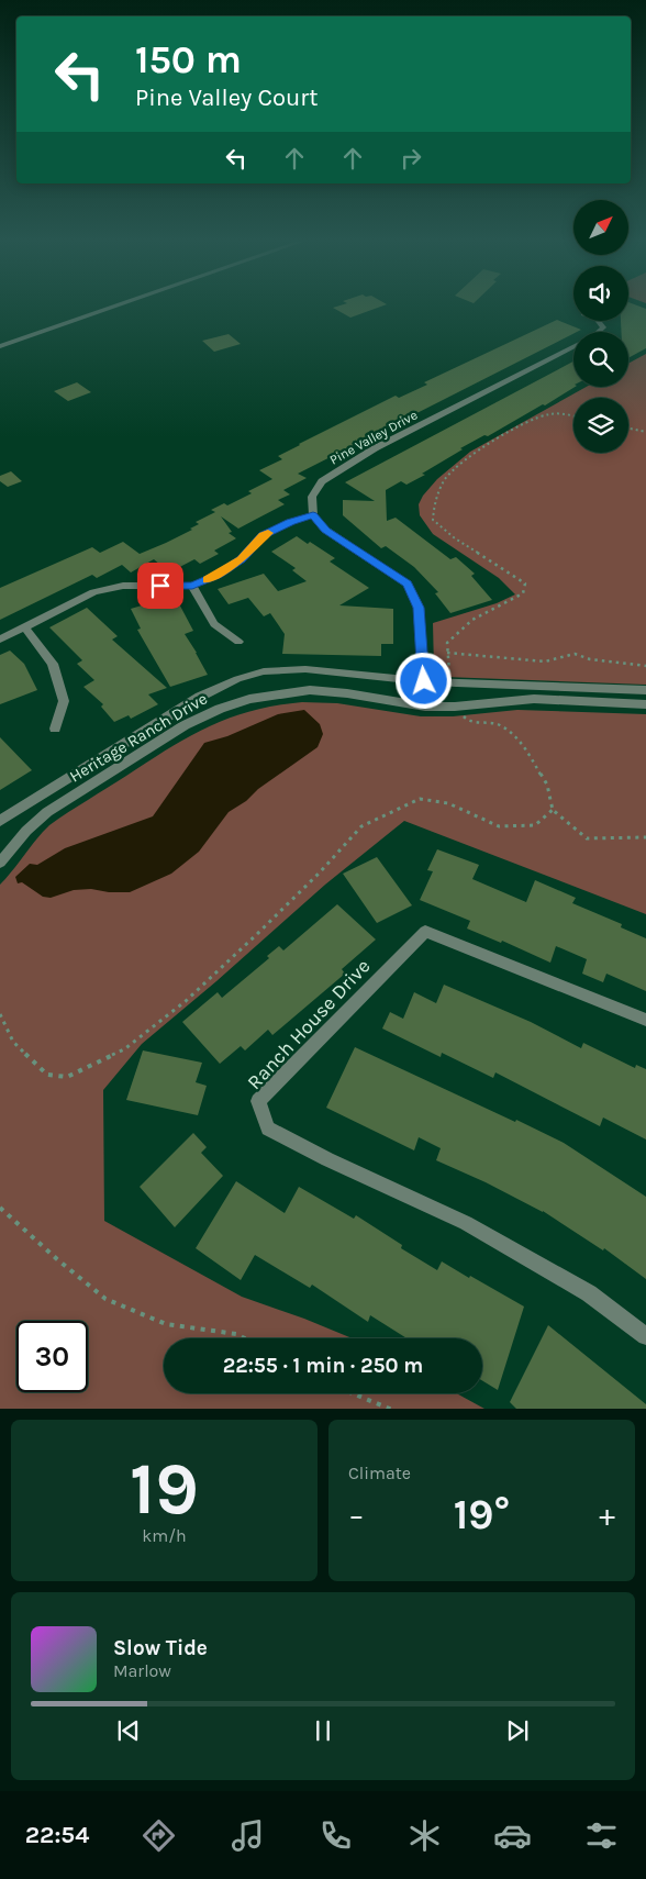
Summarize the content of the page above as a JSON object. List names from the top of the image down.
{
  "streets": {
    "street": ["Pine Valley Drive", "Heritage Ranch Drive", "Ranch House Drive"]
  },
  "north": "top right",
  "page": {
    "turn": ["150 m", "Pine Valley Court"],
    "limit": "30",
    "trip": "22:55 · 1 min · 250 m",
    "tile": [
      ["19", "km/h"],
      "Climate"
    ],
    "heat": ["−", "19°", "+"],
    "song": ["Slow Tide", "Marlow"],
    "tabs": "22:54"
  }
}
